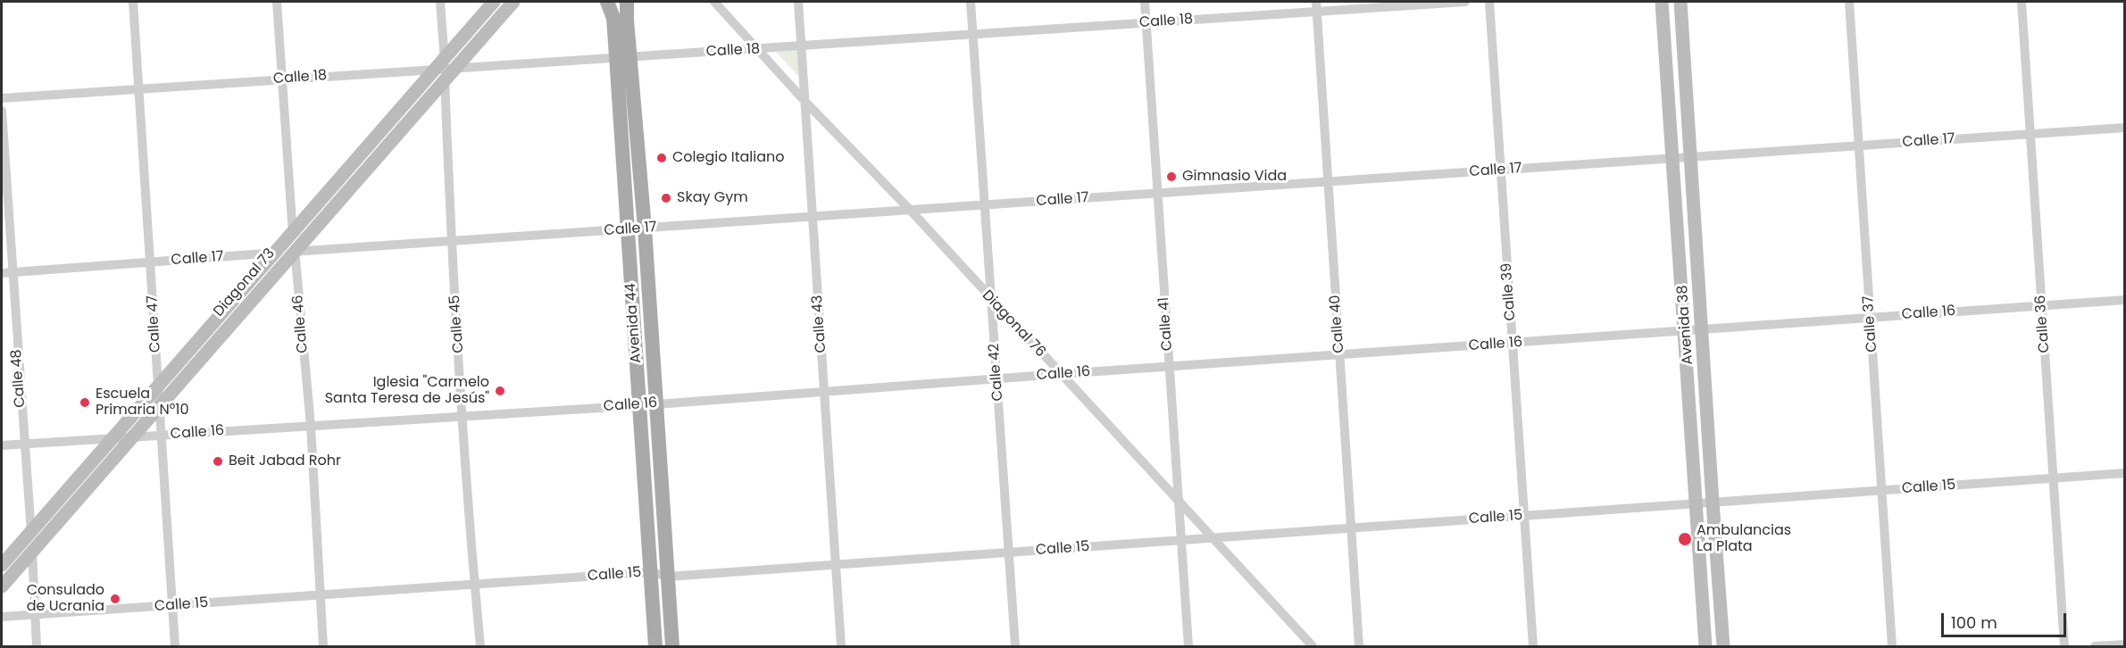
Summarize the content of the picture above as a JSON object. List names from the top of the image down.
{
  "streets": {
    "main road": ["Diagonal 73", "Avenida 44", "Avenida 38"],
    "street": [
      "Calle 18",
      "Calle 17",
      "Calle 39",
      "Calle 16",
      "Calle 47",
      "Calle 46",
      "Calle 45",
      "Calle 43",
      "Diagonal 76",
      "Calle 41",
      "Calle 40",
      "Calle 37",
      "Calle 36",
      "Calle 42",
      "Calle 48",
      "Calle 15"
    ]
  },
  "crossings": [
    ["Calle 18", "Diagonal 73"],
    ["Calle 18", "Avenida 44"],
    ["Calle 18", "Calle 47"],
    ["Calle 18", "Calle 46"],
    ["Calle 18", "Calle 45"],
    ["Calle 18", "Calle 43"],
    ["Calle 18", "Diagonal 76"],
    ["Calle 18", "Calle 41"],
    ["Calle 18", "Calle 40"],
    ["Calle 18", "Calle 42"],
    ["Calle 17", "Diagonal 73"],
    ["Calle 17", "Calle 39"],
    ["Calle 17", "Avenida 44"],
    ["Calle 17", "Calle 47"],
    ["Calle 17", "Calle 46"],
    ["Calle 17", "Calle 45"],
    ["Calle 17", "Calle 43"],
    ["Calle 17", "Diagonal 76"],
    ["Calle 17", "Calle 41"],
    ["Calle 17", "Calle 40"],
    ["Calle 17", "Calle 37"],
    ["Calle 17", "Calle 36"],
    ["Calle 17", "Avenida 38"],
    ["Calle 17", "Calle 42"],
    ["Calle 17", "Calle 48"],
    ["Diagonal 73", "Calle 16"],
    ["Diagonal 73", "Calle 47"],
    ["Diagonal 73", "Calle 46"],
    ["Diagonal 73", "Calle 45"],
    ["Diagonal 73", "Calle 48"],
    ["Calle 39", "Calle 16"],
    ["Calle 39", "Calle 15"],
    ["Calle 16", "Avenida 44"],
    ["Calle 16", "Calle 47"],
    ["Calle 16", "Calle 46"],
    ["Calle 16", "Calle 45"],
    ["Calle 16", "Calle 43"],
    ["Calle 16", "Diagonal 76"],
    ["Calle 16", "Calle 41"],
    ["Calle 16", "Calle 40"],
    ["Calle 16", "Calle 37"],
    ["Calle 16", "Calle 36"],
    ["Calle 16", "Avenida 38"],
    ["Calle 16", "Calle 42"],
    ["Calle 16", "Calle 48"],
    ["Avenida 44", "Calle 15"],
    ["Calle 47", "Calle 15"],
    ["Calle 46", "Calle 15"],
    ["Calle 45", "Calle 15"],
    ["Calle 43", "Diagonal 76"],
    ["Calle 43", "Calle 15"],
    ["Diagonal 76", "Calle 41"],
    ["Diagonal 76", "Calle 42"],
    ["Diagonal 76", "Calle 15"],
    ["Calle 41", "Calle 15"],
    ["Calle 40", "Calle 15"],
    ["Calle 37", "Calle 15"],
    ["Calle 36", "Calle 15"],
    ["Avenida 38", "Calle 15"],
    ["Calle 42", "Calle 15"],
    ["Calle 48", "Calle 15"]
  ],
  "places": [
    "Colegio Italiano",
    "Gimnasio Vida",
    "Skay Gym",
    "Iglesia \"Carmelo Santa Teresa de Jesús\"",
    "Escuela Primaria N°10",
    "Beit Jabad Rohr",
    "Ambulancias La Plata",
    "Consulado de Ucrania"
  ],
  "scale_bar": "100 m"
}
